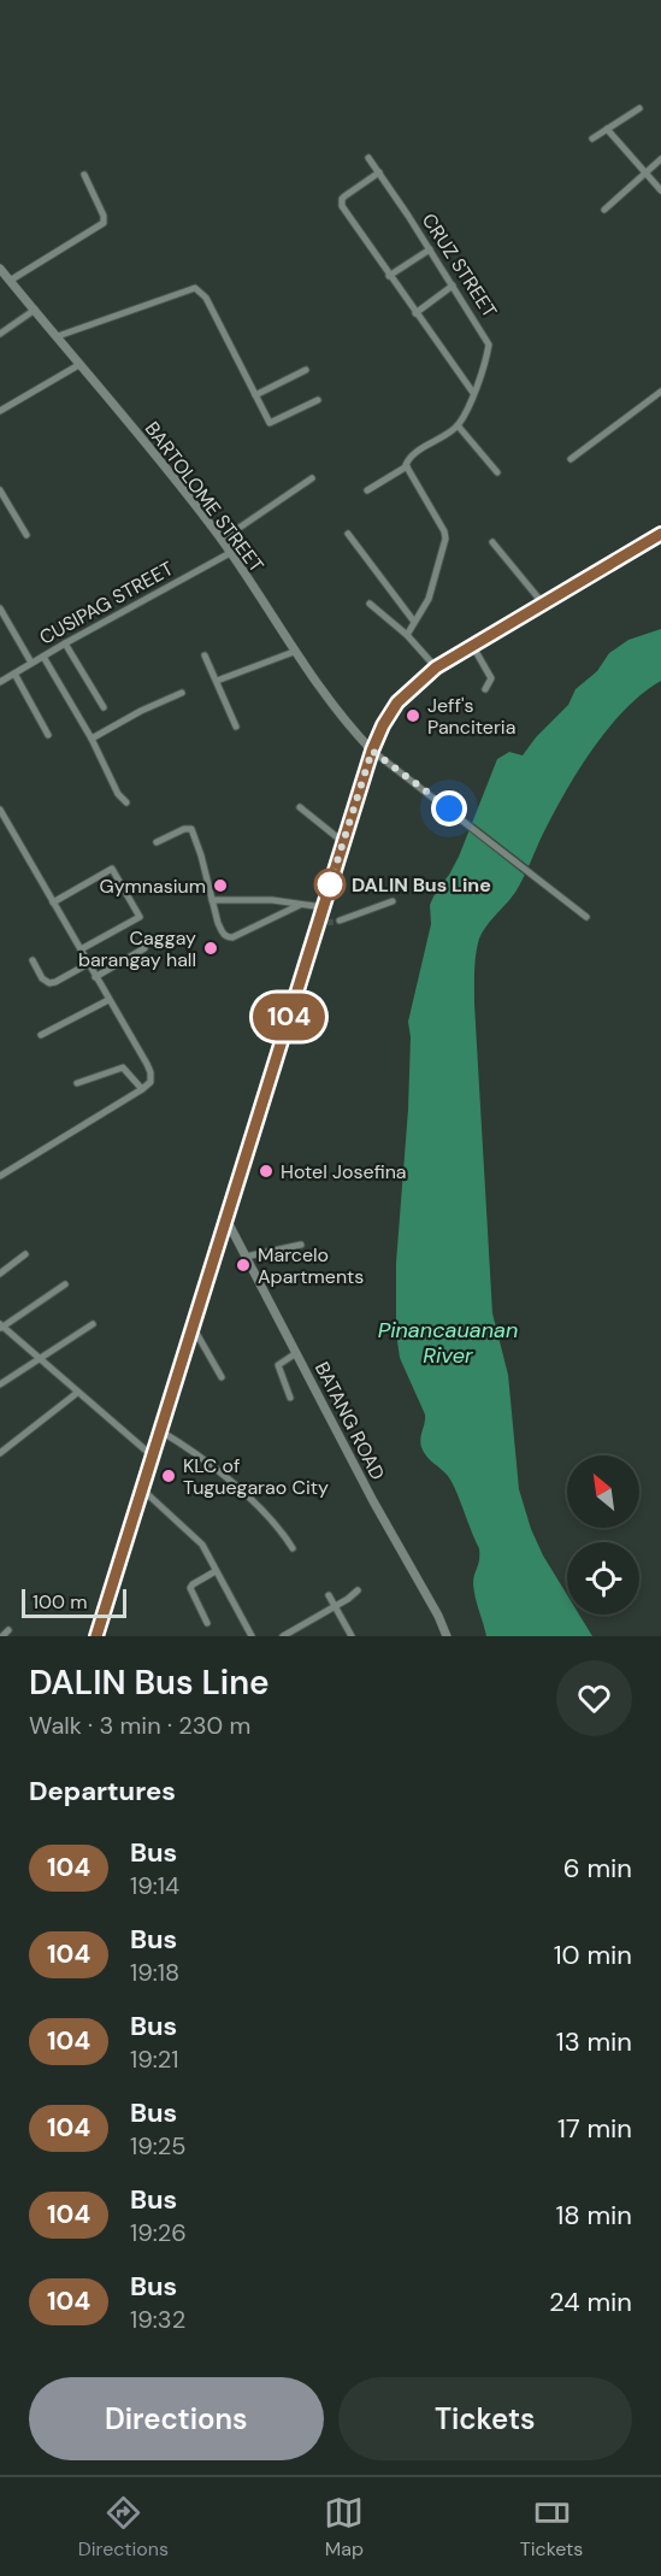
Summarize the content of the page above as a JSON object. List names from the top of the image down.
{
  "streets": {
    "street": [
      "CRUZ STREET",
      "BARTOLOME STREET",
      "CUSIPAG STREET",
      "BATANG ROAD"
    ]
  },
  "crossings": [
    ["BARTOLOME STREET", "CUSIPAG STREET"]
  ],
  "water": ["Pinancauanan River"],
  "places": [
    "Jeff's Panciteria",
    "DALIN Bus Line",
    "Gymnasium",
    "Caggay barangay hall",
    "Hotel Josefina",
    "Marcelo Apartments",
    "KLC of Tuguegarao City"
  ],
  "lines": ["bus line 104"],
  "scale_bar": "100 m",
  "north": "top left",
  "page": {
    "on_map": "104",
    "scale": "100 m",
    "heading": [
      ["DALIN Bus Line", "Walk · 3 min · 230 m"],
      "Departures"
    ],
    "list": [
      {
        "mark": "104",
        "name": "Bus",
        "note": "19:14",
        "value": "6 min"
      },
      {
        "mark": "104",
        "name": "Bus",
        "note": "19:18",
        "value": "10 min"
      },
      {
        "mark": "104",
        "name": "Bus",
        "note": "19:21",
        "value": "13 min"
      },
      {
        "mark": "104",
        "name": "Bus",
        "note": "19:25",
        "value": "17 min"
      },
      {
        "mark": "104",
        "name": "Bus",
        "note": "19:26",
        "value": "18 min"
      },
      {
        "mark": "104",
        "name": "Bus",
        "note": "19:32",
        "value": "24 min"
      }
    ],
    "buttons": ["Directions", "Tickets"],
    "tabs": ["Directions", "Map", "Tickets"]
  }
}
